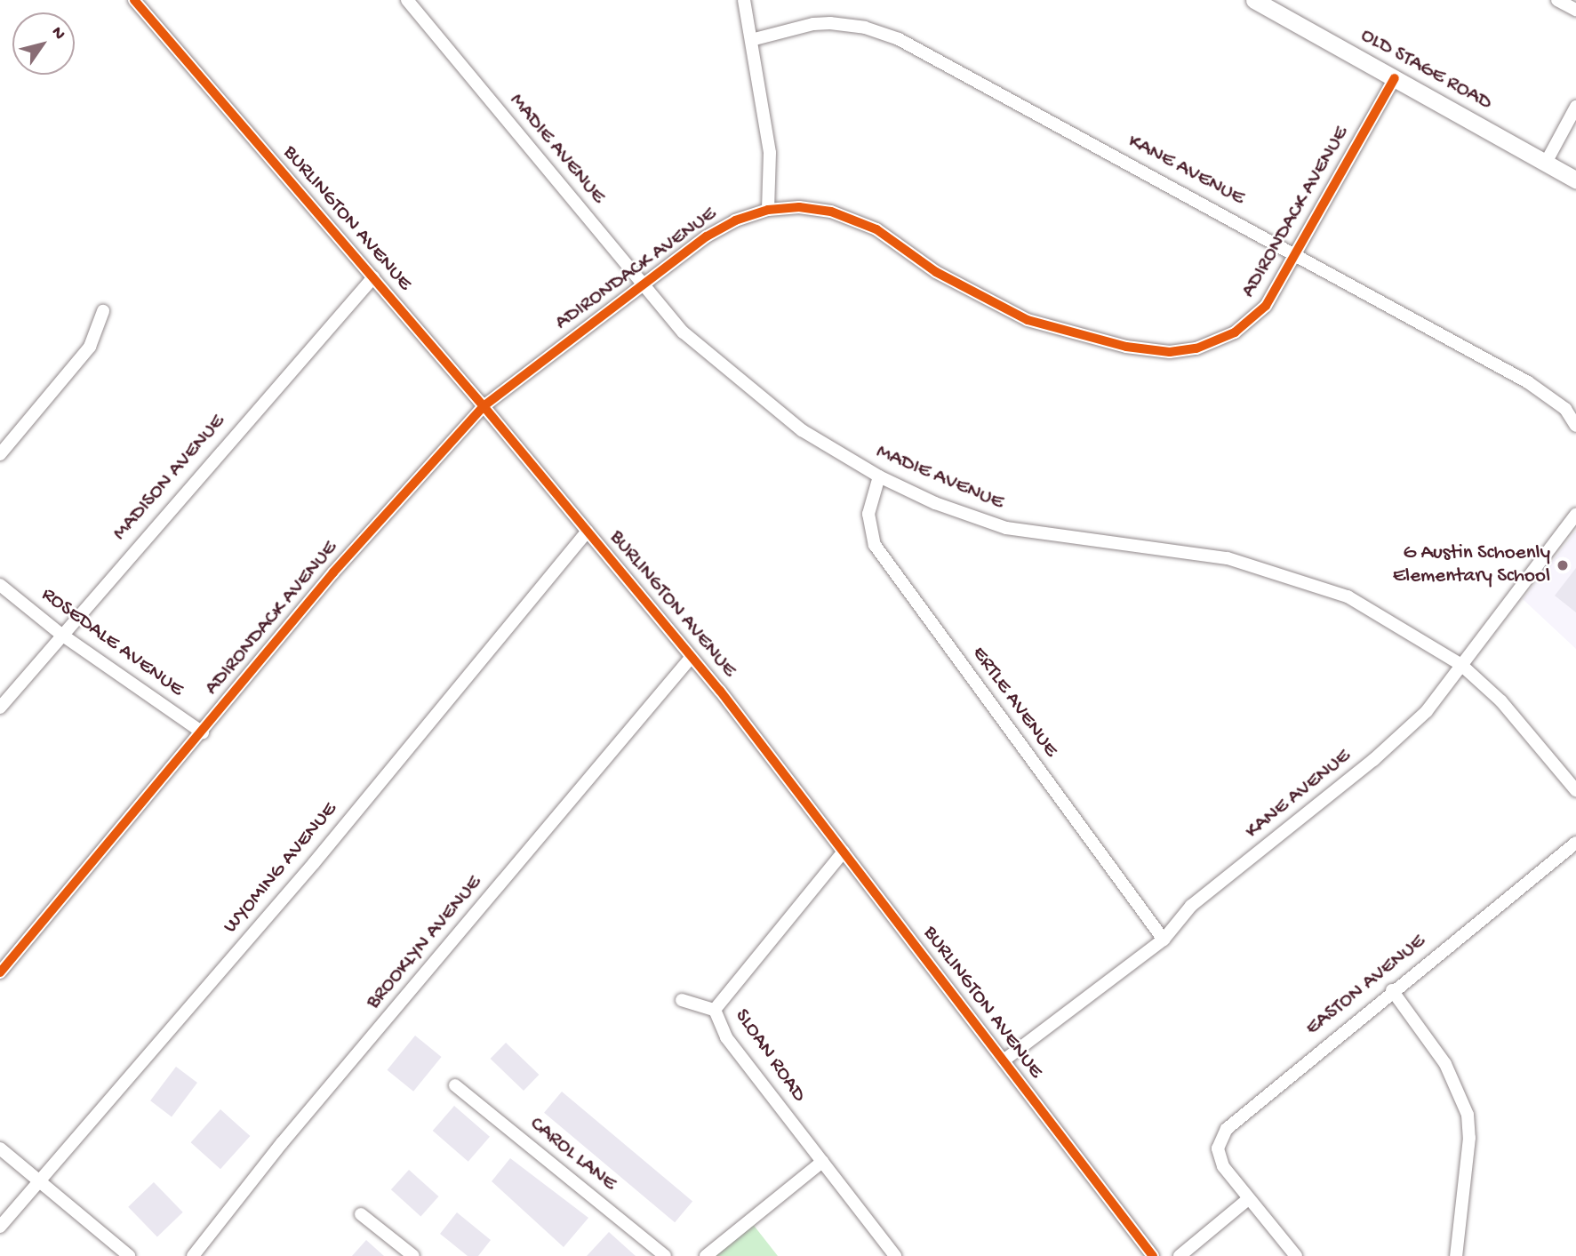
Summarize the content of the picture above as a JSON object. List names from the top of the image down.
{
  "streets": {
    "main road": ["OLD STAGE ROAD"],
    "street": [
      "MADIE AVENUE",
      "KANE AVENUE",
      "ADIRONDACK AVENUE",
      "BURLINGTON AVENUE",
      "MADISON AVENUE",
      "ROSEDALE AVENUE",
      "ERTLE AVENUE",
      "WYOMING AVENUE",
      "BROOKLYN AVENUE",
      "EASTON AVENUE",
      "SLOAN ROAD",
      "CAROL LANE"
    ]
  },
  "crossings": [
    ["OLD STAGE ROAD", "ADIRONDACK AVENUE"],
    ["MADIE AVENUE", "KANE AVENUE"],
    ["MADIE AVENUE", "ADIRONDACK AVENUE"],
    ["MADIE AVENUE", "ERTLE AVENUE"],
    ["KANE AVENUE", "ADIRONDACK AVENUE"],
    ["KANE AVENUE", "BURLINGTON AVENUE"],
    ["KANE AVENUE", "ERTLE AVENUE"],
    ["ADIRONDACK AVENUE", "BURLINGTON AVENUE"],
    ["ADIRONDACK AVENUE", "ROSEDALE AVENUE"],
    ["BURLINGTON AVENUE", "MADISON AVENUE"],
    ["BURLINGTON AVENUE", "WYOMING AVENUE"],
    ["BURLINGTON AVENUE", "BROOKLYN AVENUE"],
    ["BURLINGTON AVENUE", "SLOAN ROAD"],
    ["MADISON AVENUE", "ROSEDALE AVENUE"]
  ],
  "places": ["G Austin Schoenly Elementary School"],
  "north": "top right"
}
